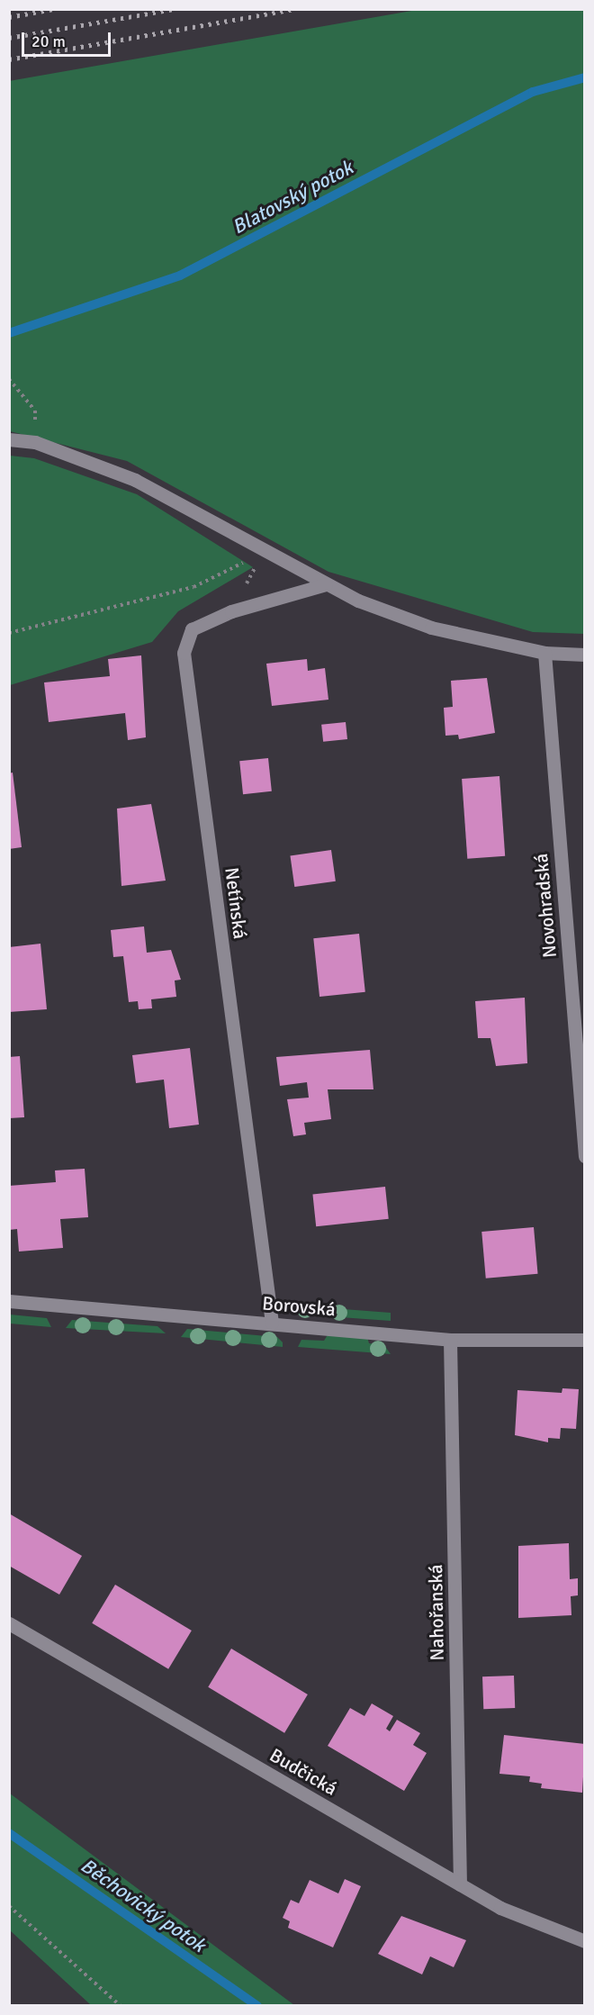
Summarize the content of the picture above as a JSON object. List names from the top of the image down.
{
  "streets": {
    "street": [
      "Netínská",
      "Novohradská",
      "Borovská",
      "Nahořanská",
      "Budčická"
    ]
  },
  "crossings": [
    ["Netínská", "Borovská"],
    ["Borovská", "Nahořanská"],
    ["Nahořanská", "Budčická"]
  ],
  "water": ["Blatovský potok", "Běchovický potok"],
  "scale_bar": "20 m"
}
